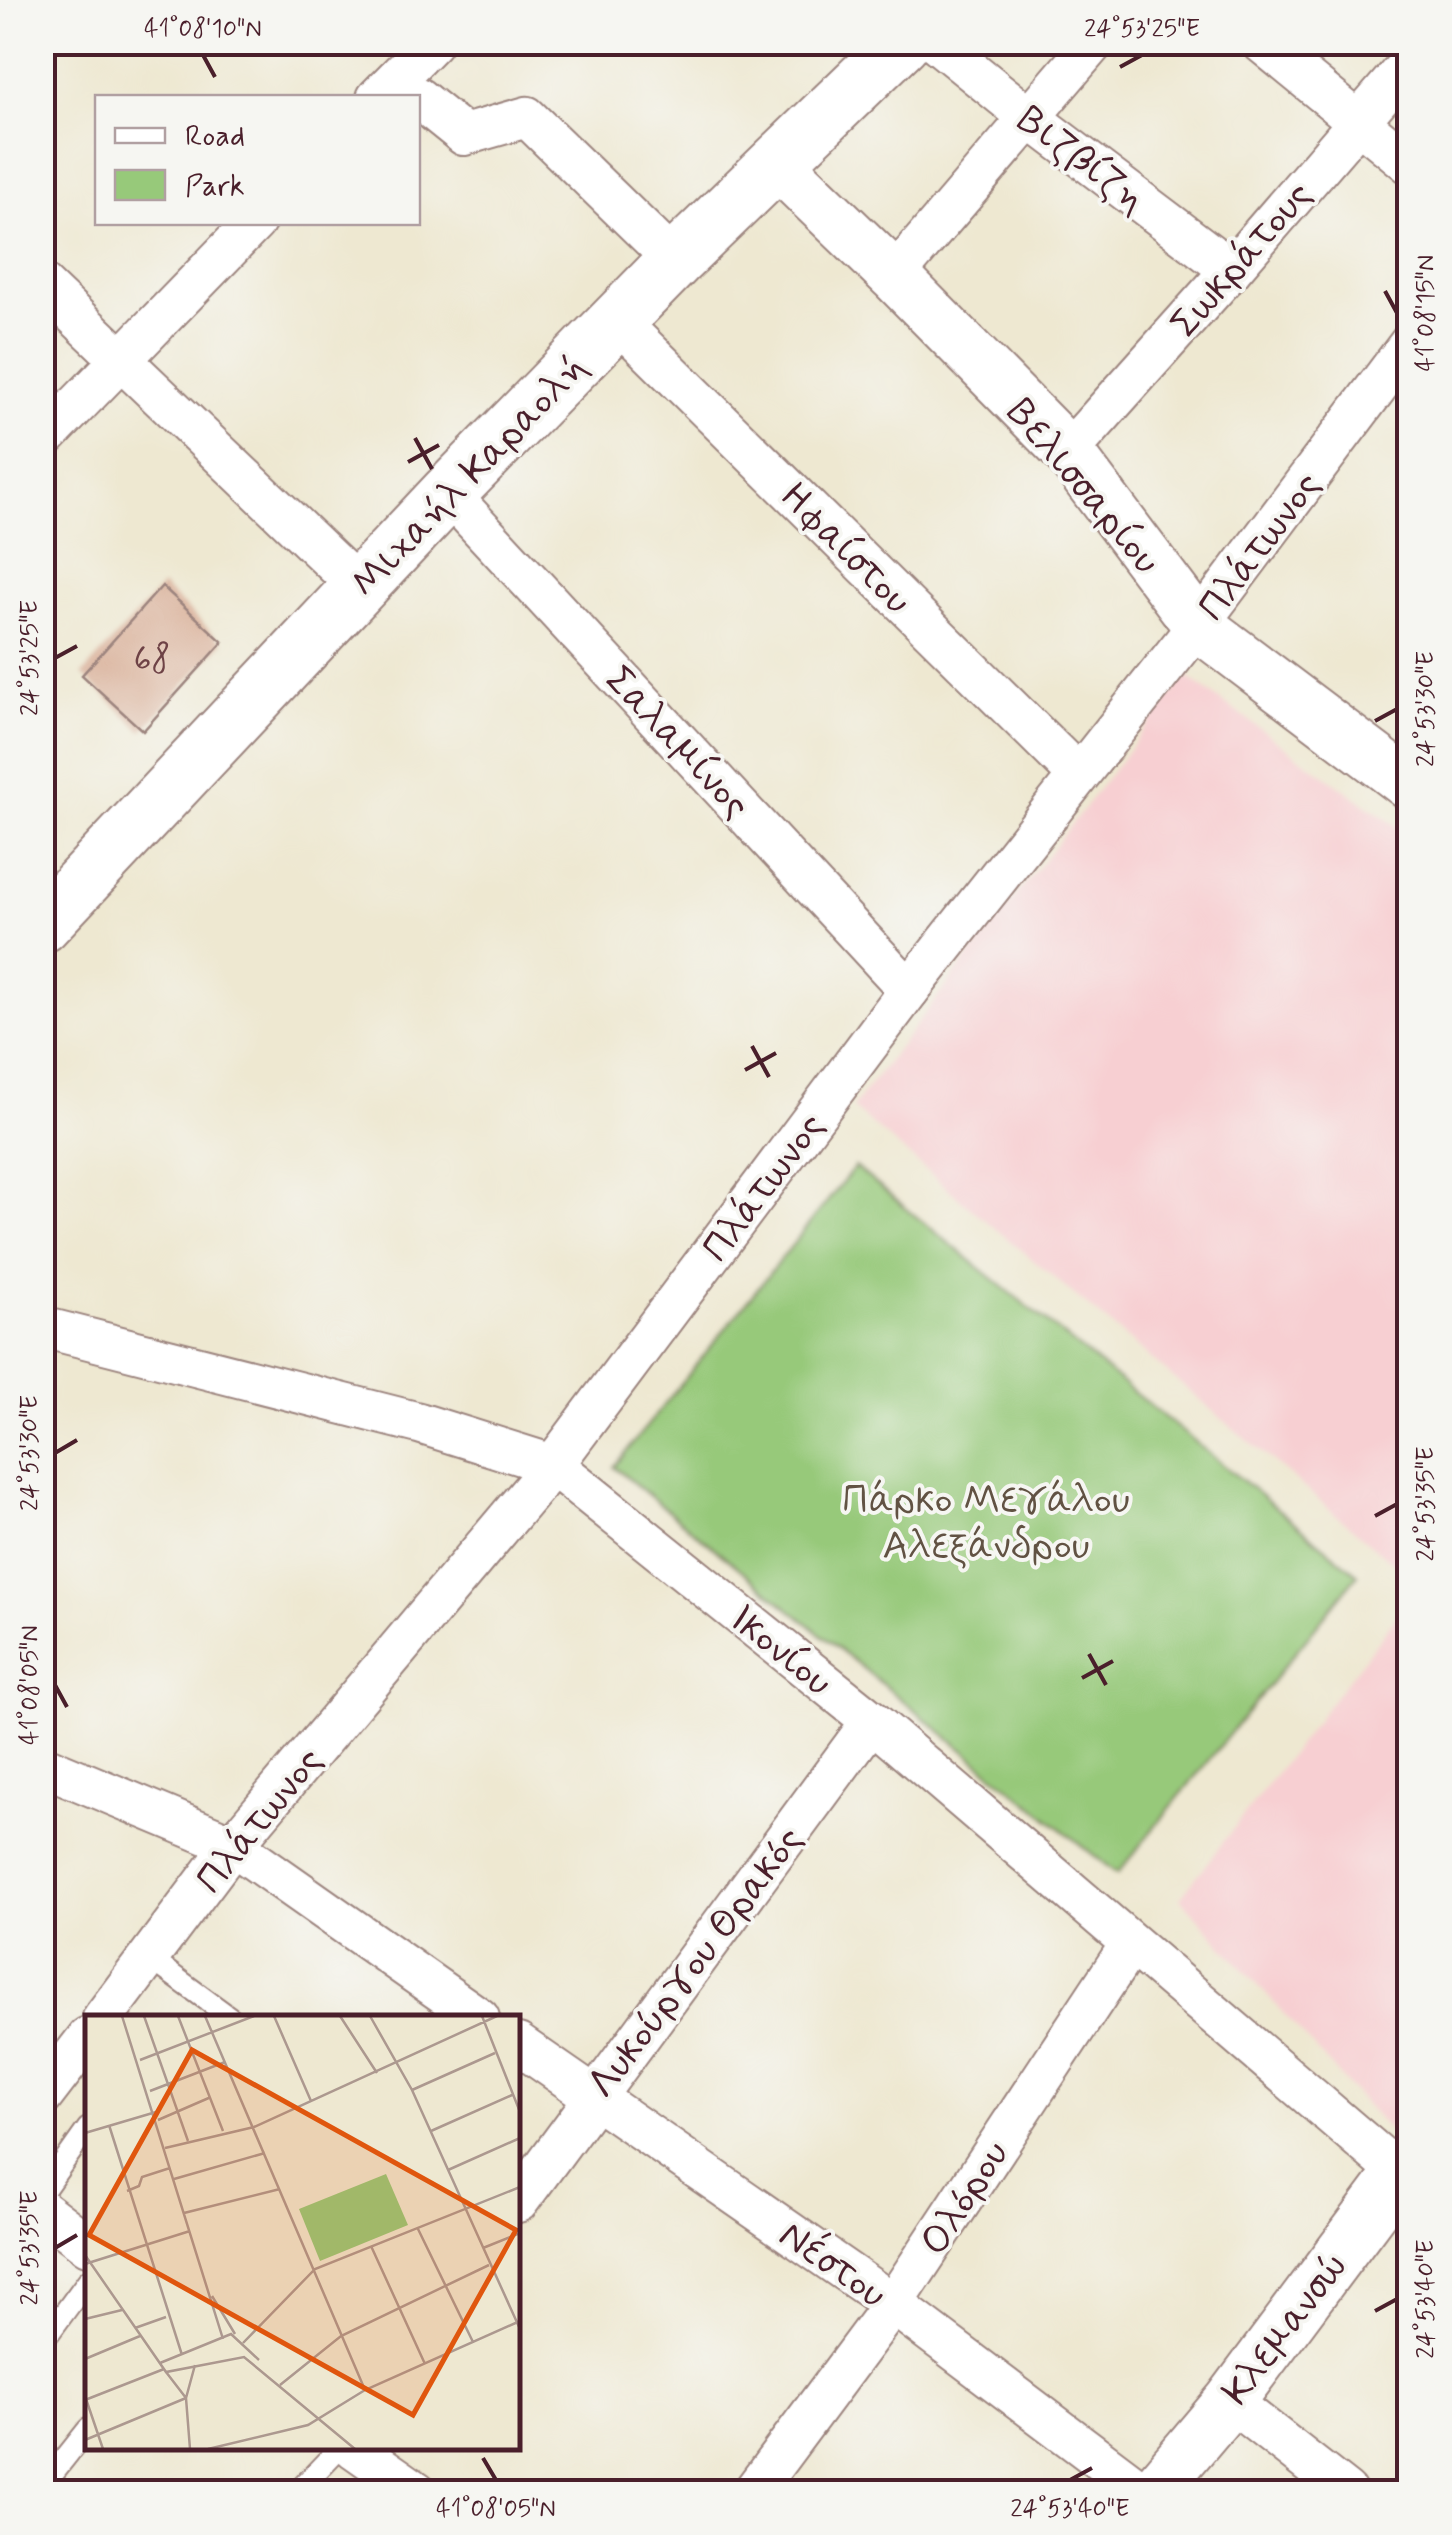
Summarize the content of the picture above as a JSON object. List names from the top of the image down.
{
  "streets": {
    "main road": ["Μιχαήλ Καραολή"],
    "street": [
      "Βιζβίζη",
      "Σωκράτους",
      "Βελισσαρίου",
      "Πλάτωνος",
      "Ηφαίστου",
      "Σαλαμίνος",
      "Ικονίου",
      "Λυκούργου Θρακός",
      "Ολόρου",
      "Νέστου",
      "Κλεμανσώ"
    ]
  },
  "crossings": [
    ["Βιζβίζη", "Σωκράτους"],
    ["Σωκράτους", "Βελισσαρίου"],
    ["Μιχαήλ Καραολή", "Βελισσαρίου"],
    ["Μιχαήλ Καραολή", "Ηφαίστου"],
    ["Μιχαήλ Καραολή", "Σαλαμίνος"],
    ["Βελισσαρίου", "Πλάτωνος"],
    ["Πλάτωνος", "Ηφαίστου"],
    ["Πλάτωνος", "Σαλαμίνος"],
    ["Πλάτωνος", "Ικονίου"],
    ["Ικονίου", "Λυκούργου Θρακός"],
    ["Ικονίου", "Ολόρου"],
    ["Ικονίου", "Κλεμανσώ"],
    ["Λυκούργου Θρακός", "Νέστου"],
    ["Ολόρου", "Νέστου"]
  ],
  "parks": ["Πάρκο Μεγάλου Αλεξάνδρου"],
  "house_numbers": ["68"],
  "legend": ["Road", "Park"],
  "coordinates": [
    "41°08'10\"N",
    "24°53'25\"E",
    "41°08'15\"N",
    "24°53'30\"E",
    "24°53'35\"E",
    "41°08'05\"N",
    "24°53'40\"E"
  ]
}
